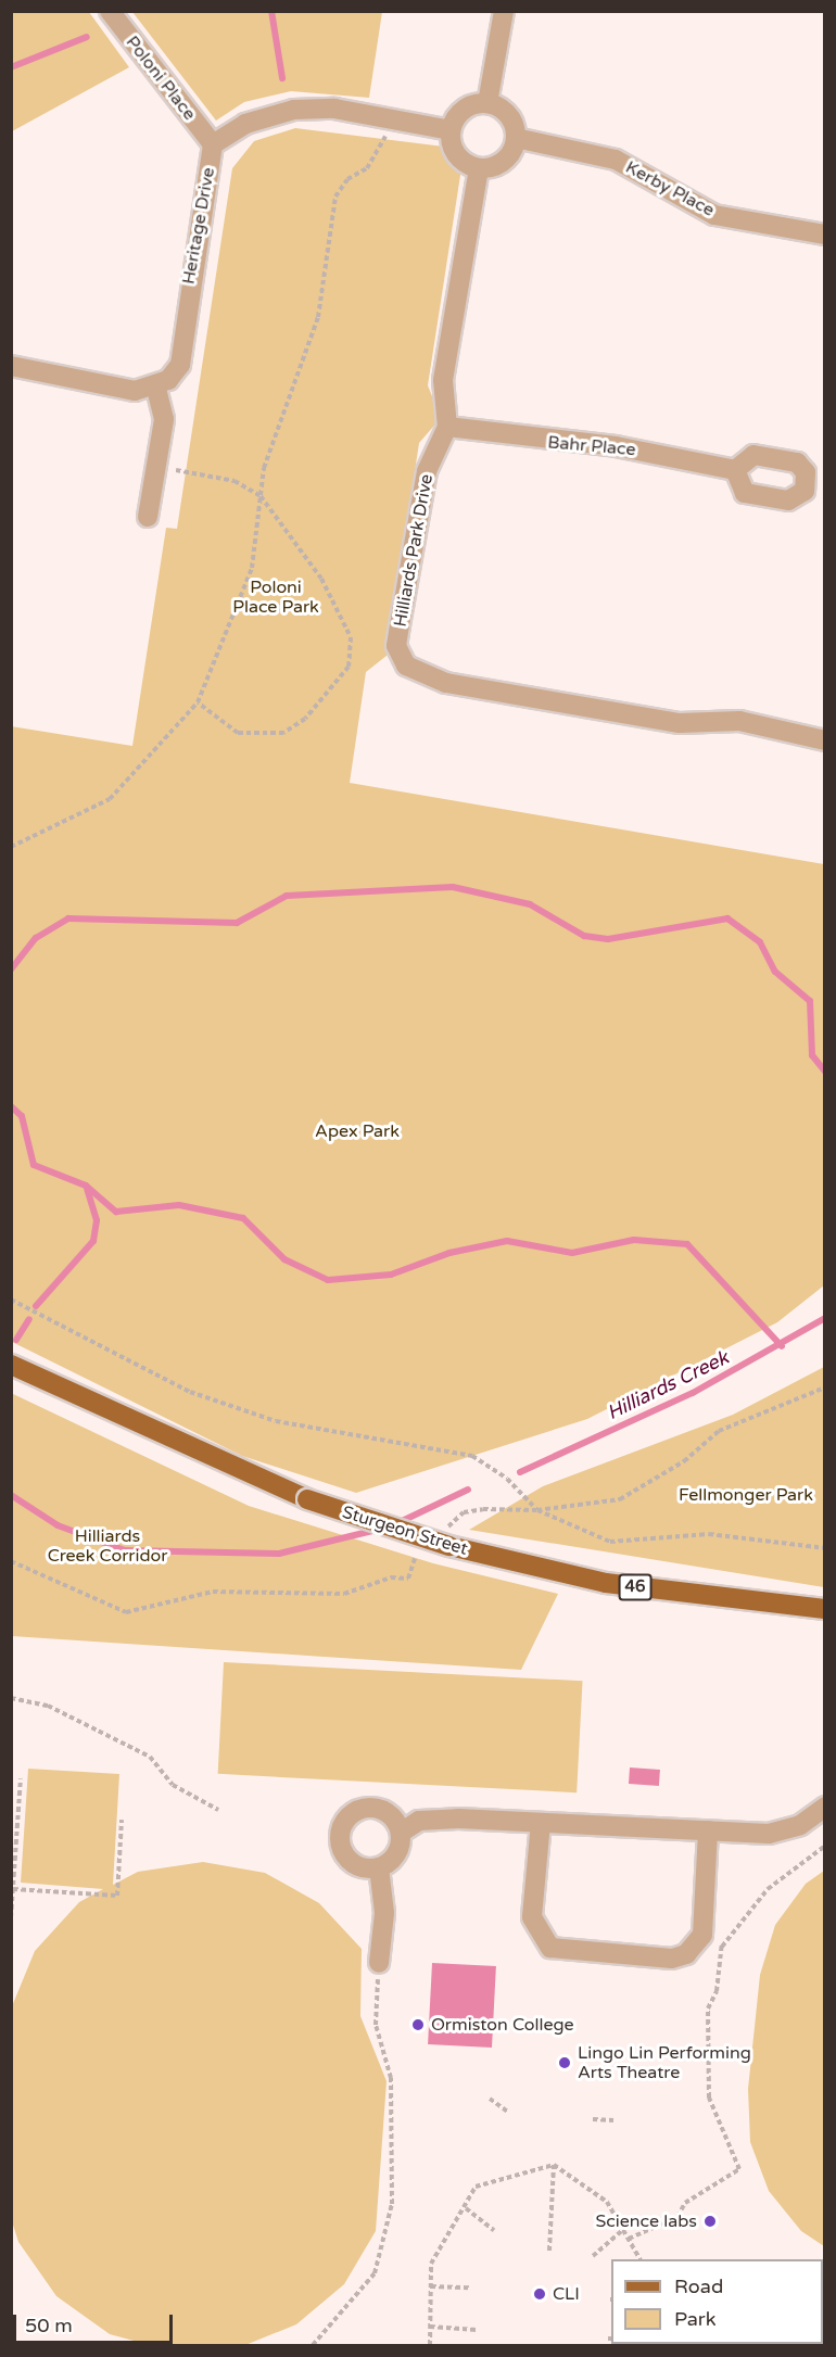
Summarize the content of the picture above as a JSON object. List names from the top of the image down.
{
  "streets": {
    "main road": ["Sturgeon Street", "46"],
    "street": [
      "Poloni Place",
      "Kerby Place",
      "Heritage Drive",
      "Bahr Place",
      "Hilliards Park Drive"
    ]
  },
  "crossings": [
    ["Poloni Place", "Heritage Drive"],
    ["Kerby Place", "Heritage Drive"],
    ["Bahr Place", "Hilliards Park Drive"]
  ],
  "water": ["Hilliards Creek"],
  "parks": [
    "Poloni Place Park",
    "Apex Park",
    "Fellmonger Park",
    "Hilliards Creek Corridor"
  ],
  "places": [
    "Ormiston College",
    "Lingo Lin Performing Arts Theatre",
    "Science labs",
    "CLI"
  ],
  "legend": ["Road", "Park"],
  "scale_bar": "50 m"
}
